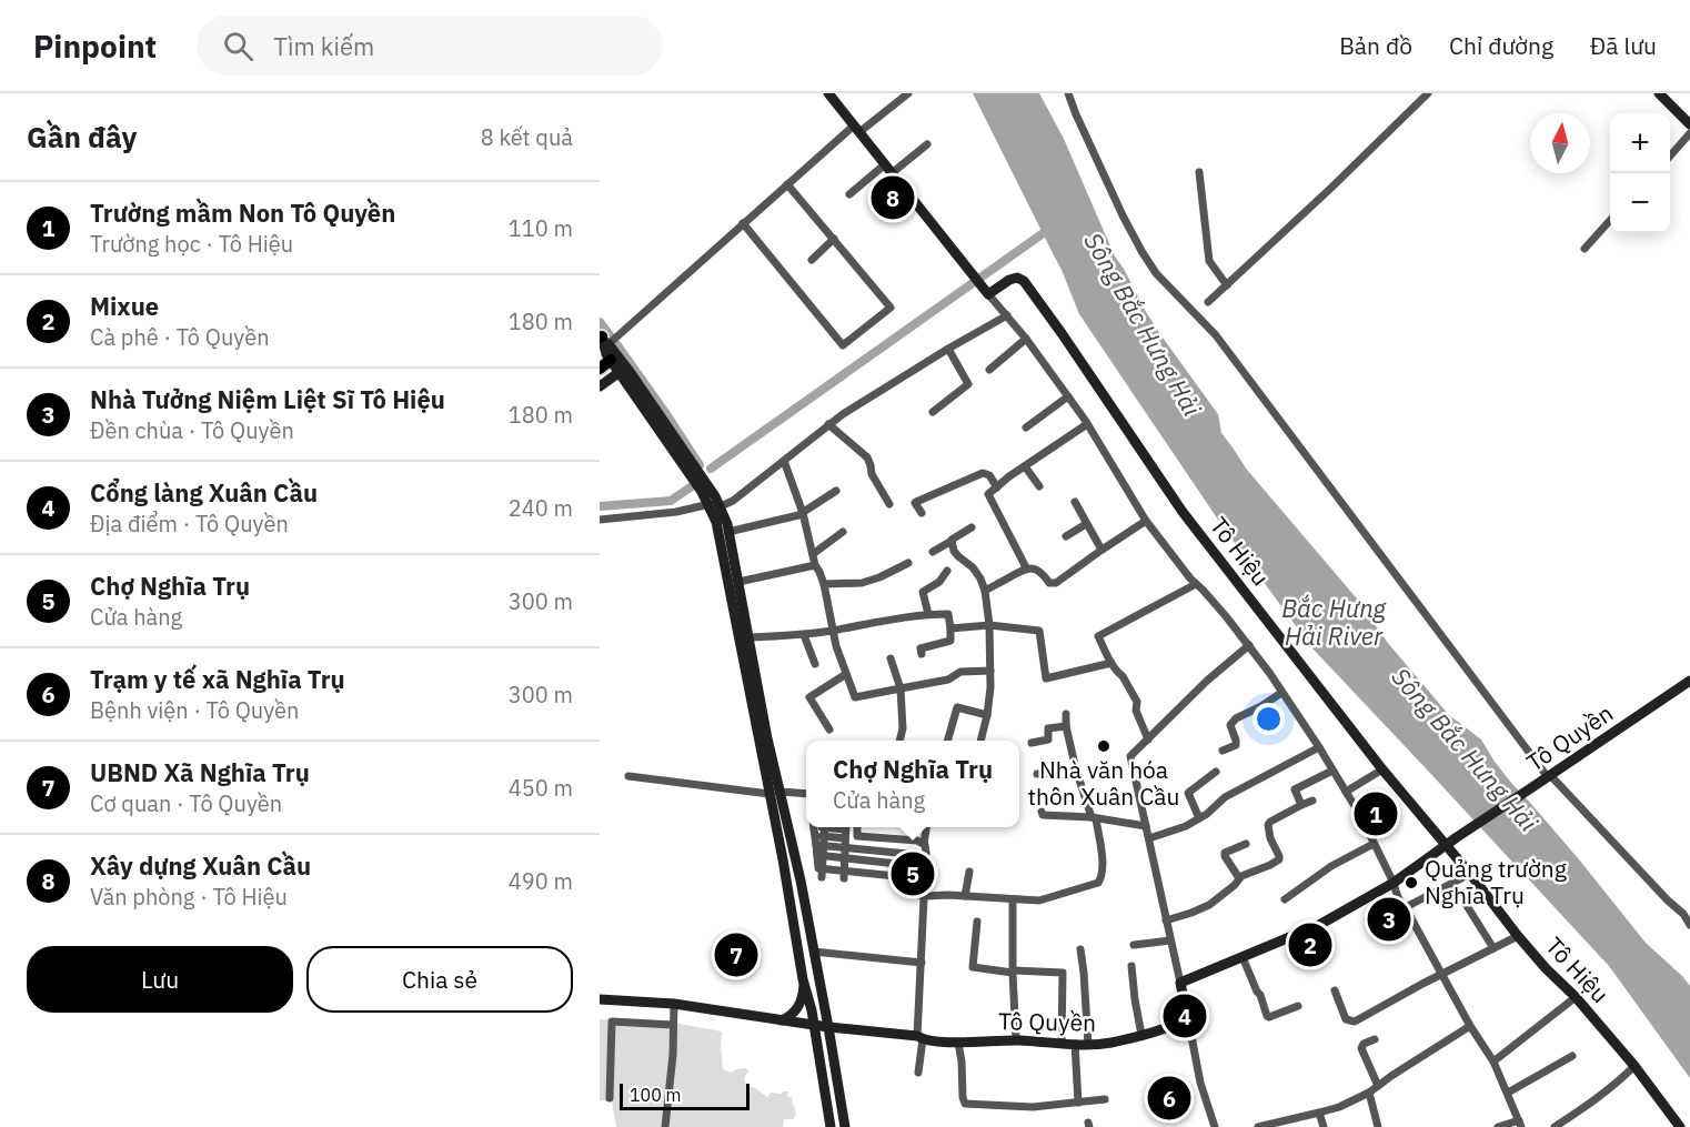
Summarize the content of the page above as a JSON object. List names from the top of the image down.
{
  "streets": {
    "main road": ["Tô Hiệu", "Tô Quyền"]
  },
  "crossings": [
    ["Tô Hiệu", "Tô Quyền"]
  ],
  "water": ["Sông Bắc Hưng Hải", "Bắc Hưng Hải River"],
  "places": ["Nhà văn hóa thôn Xuân Cầu", "Quảng trường Nghĩa Trụ"],
  "scale_bar": "100 m",
  "north": "top",
  "page": {
    "header": "Pinpoint",
    "search": "Tìm kiếm",
    "nav": ["Bản đồ", "Chỉ đường", "Đã lưu"],
    "heading": ["Gần đây", "8 kết quả"],
    "map_buttons": ["+", "−"],
    "pins": [
      "8",
      "1",
      "5",
      "3",
      "2",
      "7",
      "4",
      "6"
    ],
    "list": [
      {
        "mark": "1",
        "name": "Trường mầm Non Tô Quyền",
        "note": "Trường học · Tô Hiệu",
        "value": "110 m"
      },
      {
        "mark": "2",
        "name": "Mixue",
        "note": "Cà phê · Tô Quyền",
        "value": "180 m"
      },
      {
        "mark": "3",
        "name": "Nhà Tưởng Niệm Liệt Sĩ Tô Hiệu",
        "note": "Đền chùa · Tô Quyền",
        "value": "180 m"
      },
      {
        "mark": "4",
        "name": "Cổng làng Xuân Cầu",
        "note": "Địa điểm · Tô Quyền",
        "value": "240 m"
      },
      {
        "mark": "5",
        "name": "Chợ Nghĩa Trụ",
        "note": "Cửa hàng",
        "value": "300 m"
      },
      {
        "mark": "6",
        "name": "Trạm y tế xã Nghĩa Trụ",
        "note": "Bệnh viện · Tô Quyền",
        "value": "300 m"
      },
      {
        "mark": "7",
        "name": "UBND Xã Nghĩa Trụ",
        "note": "Cơ quan · Tô Quyền",
        "value": "450 m"
      },
      {
        "mark": "8",
        "name": "Xây dựng Xuân Cầu",
        "note": "Văn phòng · Tô Hiệu",
        "value": "490 m"
      }
    ],
    "popup": ["Chợ Nghĩa Trụ", "Cửa hàng"],
    "buttons": ["Lưu", "Chia sẻ"],
    "scale": "100 m"
  }
}
